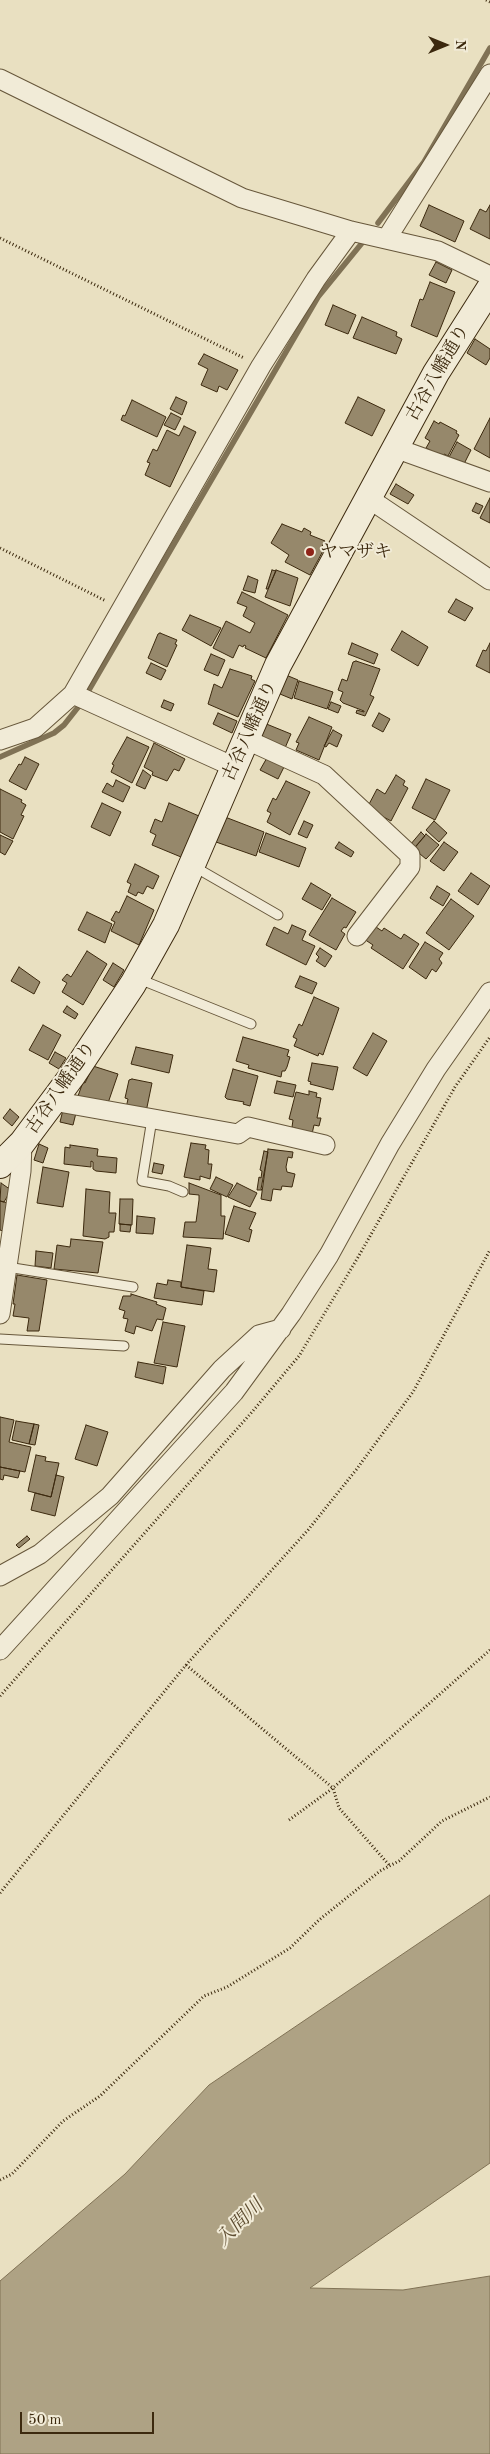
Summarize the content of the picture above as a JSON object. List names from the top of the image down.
{
  "streets": {
    "street": ["古谷八幡通り"]
  },
  "water": ["入間川"],
  "places": ["ヤマザキ"],
  "scale_bar": "50 m",
  "north": "right"
}
